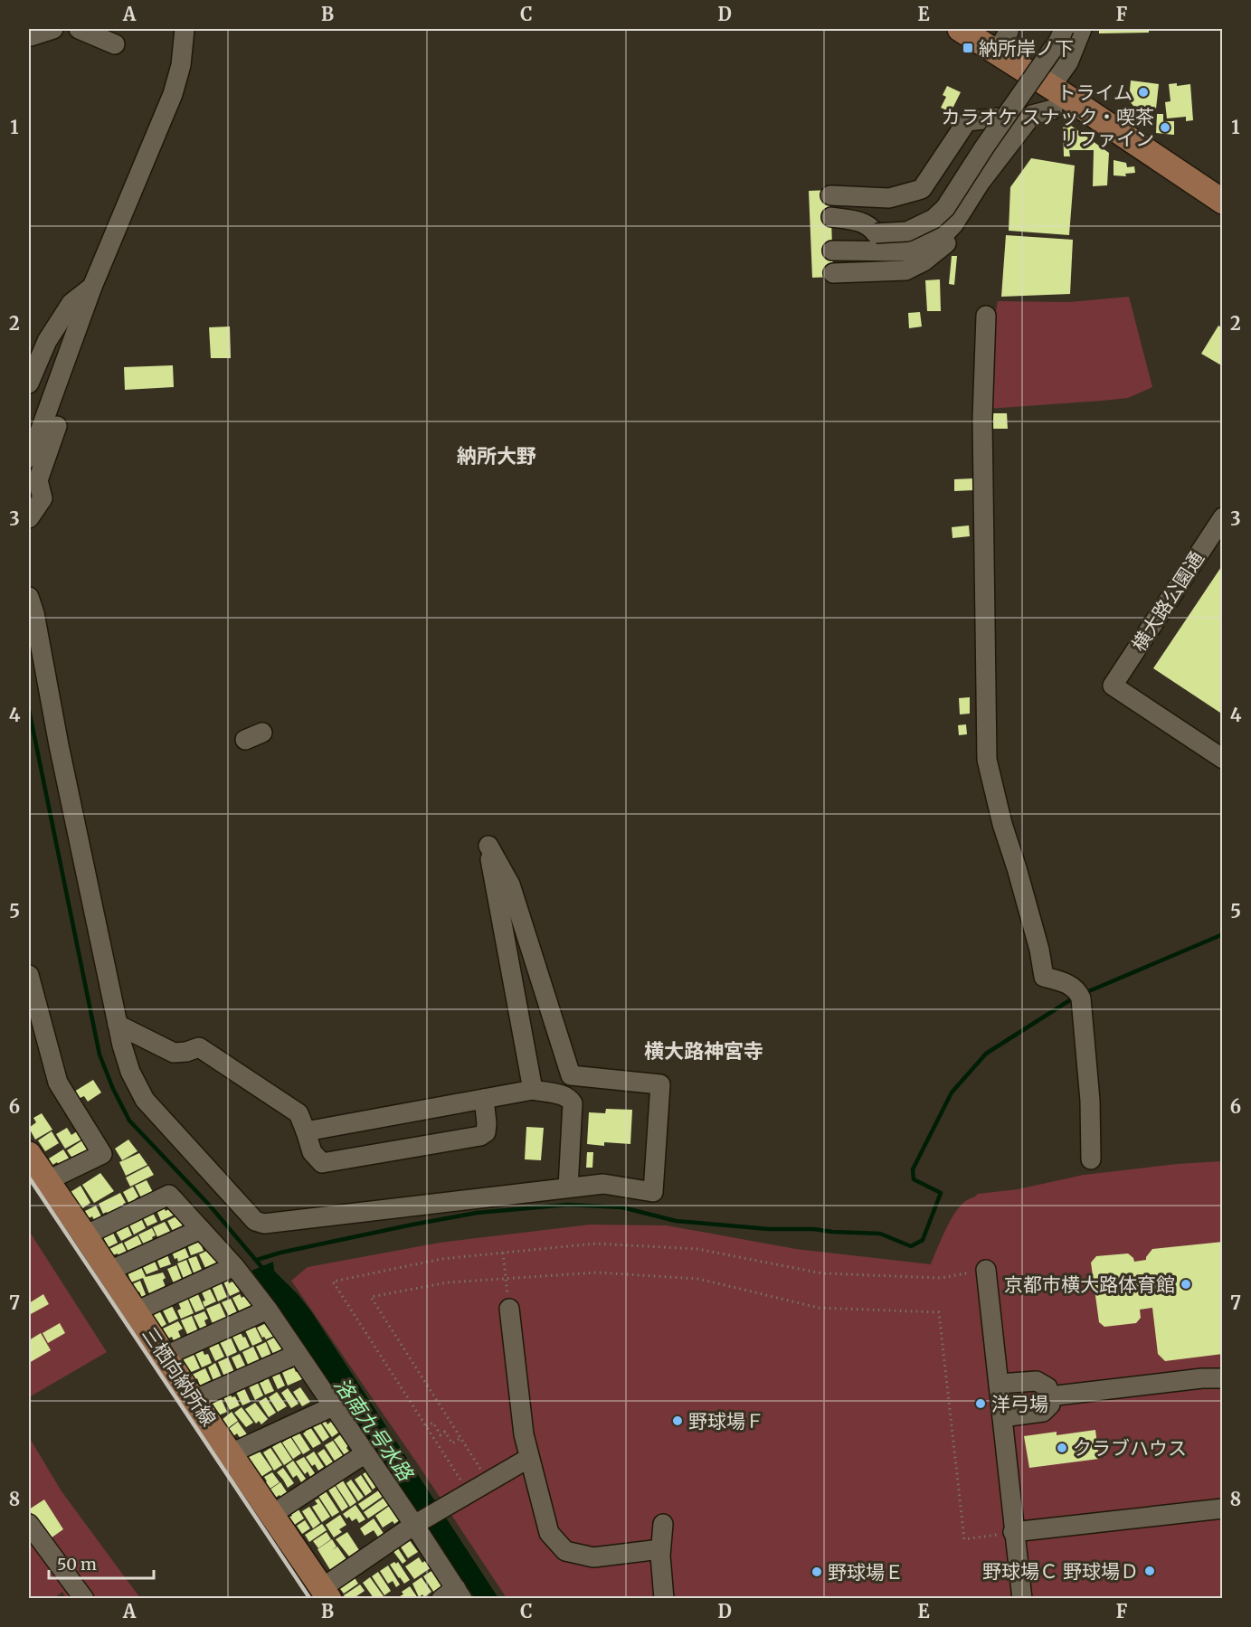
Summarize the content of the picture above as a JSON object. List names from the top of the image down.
{
  "streets": {
    "main road": ["三栖向納所線"],
    "street": ["横大路公園通"]
  },
  "districts": ["納所大野", "横大路神宮寺"],
  "water": ["洛南九号水路"],
  "places": {
    "transit": ["納所岸ノ下"],
    "other": [
      "トライム",
      "カラオケ スナック・喫茶 リファイン",
      "京都市横大路体育館",
      "洋弓場",
      "野球場Ｆ",
      "クラブハウス",
      "野球場Ｃ 野球場Ｄ",
      "野球場Ｅ"
    ]
  },
  "scale_bar": "50 m",
  "grid": {
    "columns": [
      "A",
      "B",
      "C",
      "D",
      "E",
      "F"
    ],
    "rows": [
      "1",
      "2",
      "3",
      "4",
      "5",
      "6",
      "7",
      "8"
    ]
  }
}
